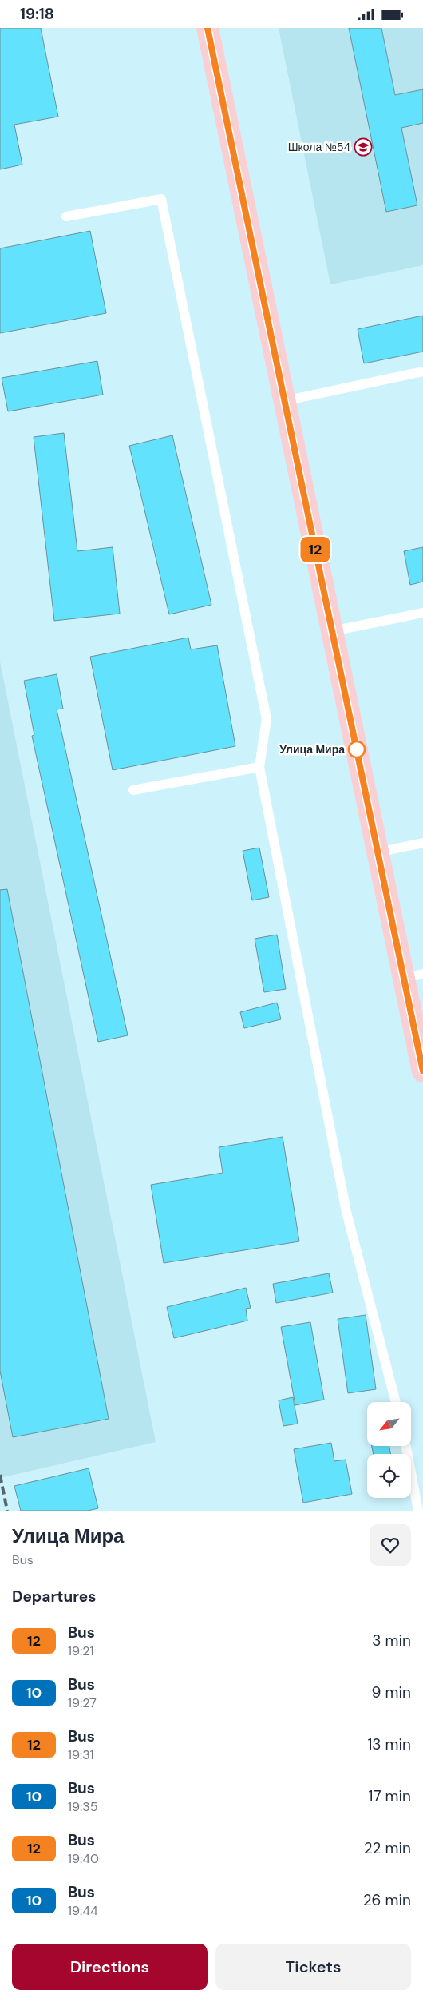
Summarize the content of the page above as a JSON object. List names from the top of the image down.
{
  "places": {
    "school or university": ["Школа №54"],
    "other": ["Улица Мира"]
  },
  "lines": ["bus line 12"],
  "north": "bottom left",
  "page": {
    "status": "19:18",
    "on_map": "12",
    "heading": [
      ["Улица Мира", "Bus"],
      "Departures"
    ],
    "list": [
      {
        "mark": "12",
        "name": "Bus",
        "note": "19:21",
        "value": "3 min"
      },
      {
        "mark": "10",
        "name": "Bus",
        "note": "19:27",
        "value": "9 min"
      },
      {
        "mark": "12",
        "name": "Bus",
        "note": "19:31",
        "value": "13 min"
      },
      {
        "mark": "10",
        "name": "Bus",
        "note": "19:35",
        "value": "17 min"
      },
      {
        "mark": "12",
        "name": "Bus",
        "note": "19:40",
        "value": "22 min"
      },
      {
        "mark": "10",
        "name": "Bus",
        "note": "19:44",
        "value": "26 min"
      }
    ],
    "buttons": ["Directions", "Tickets"]
  }
}
